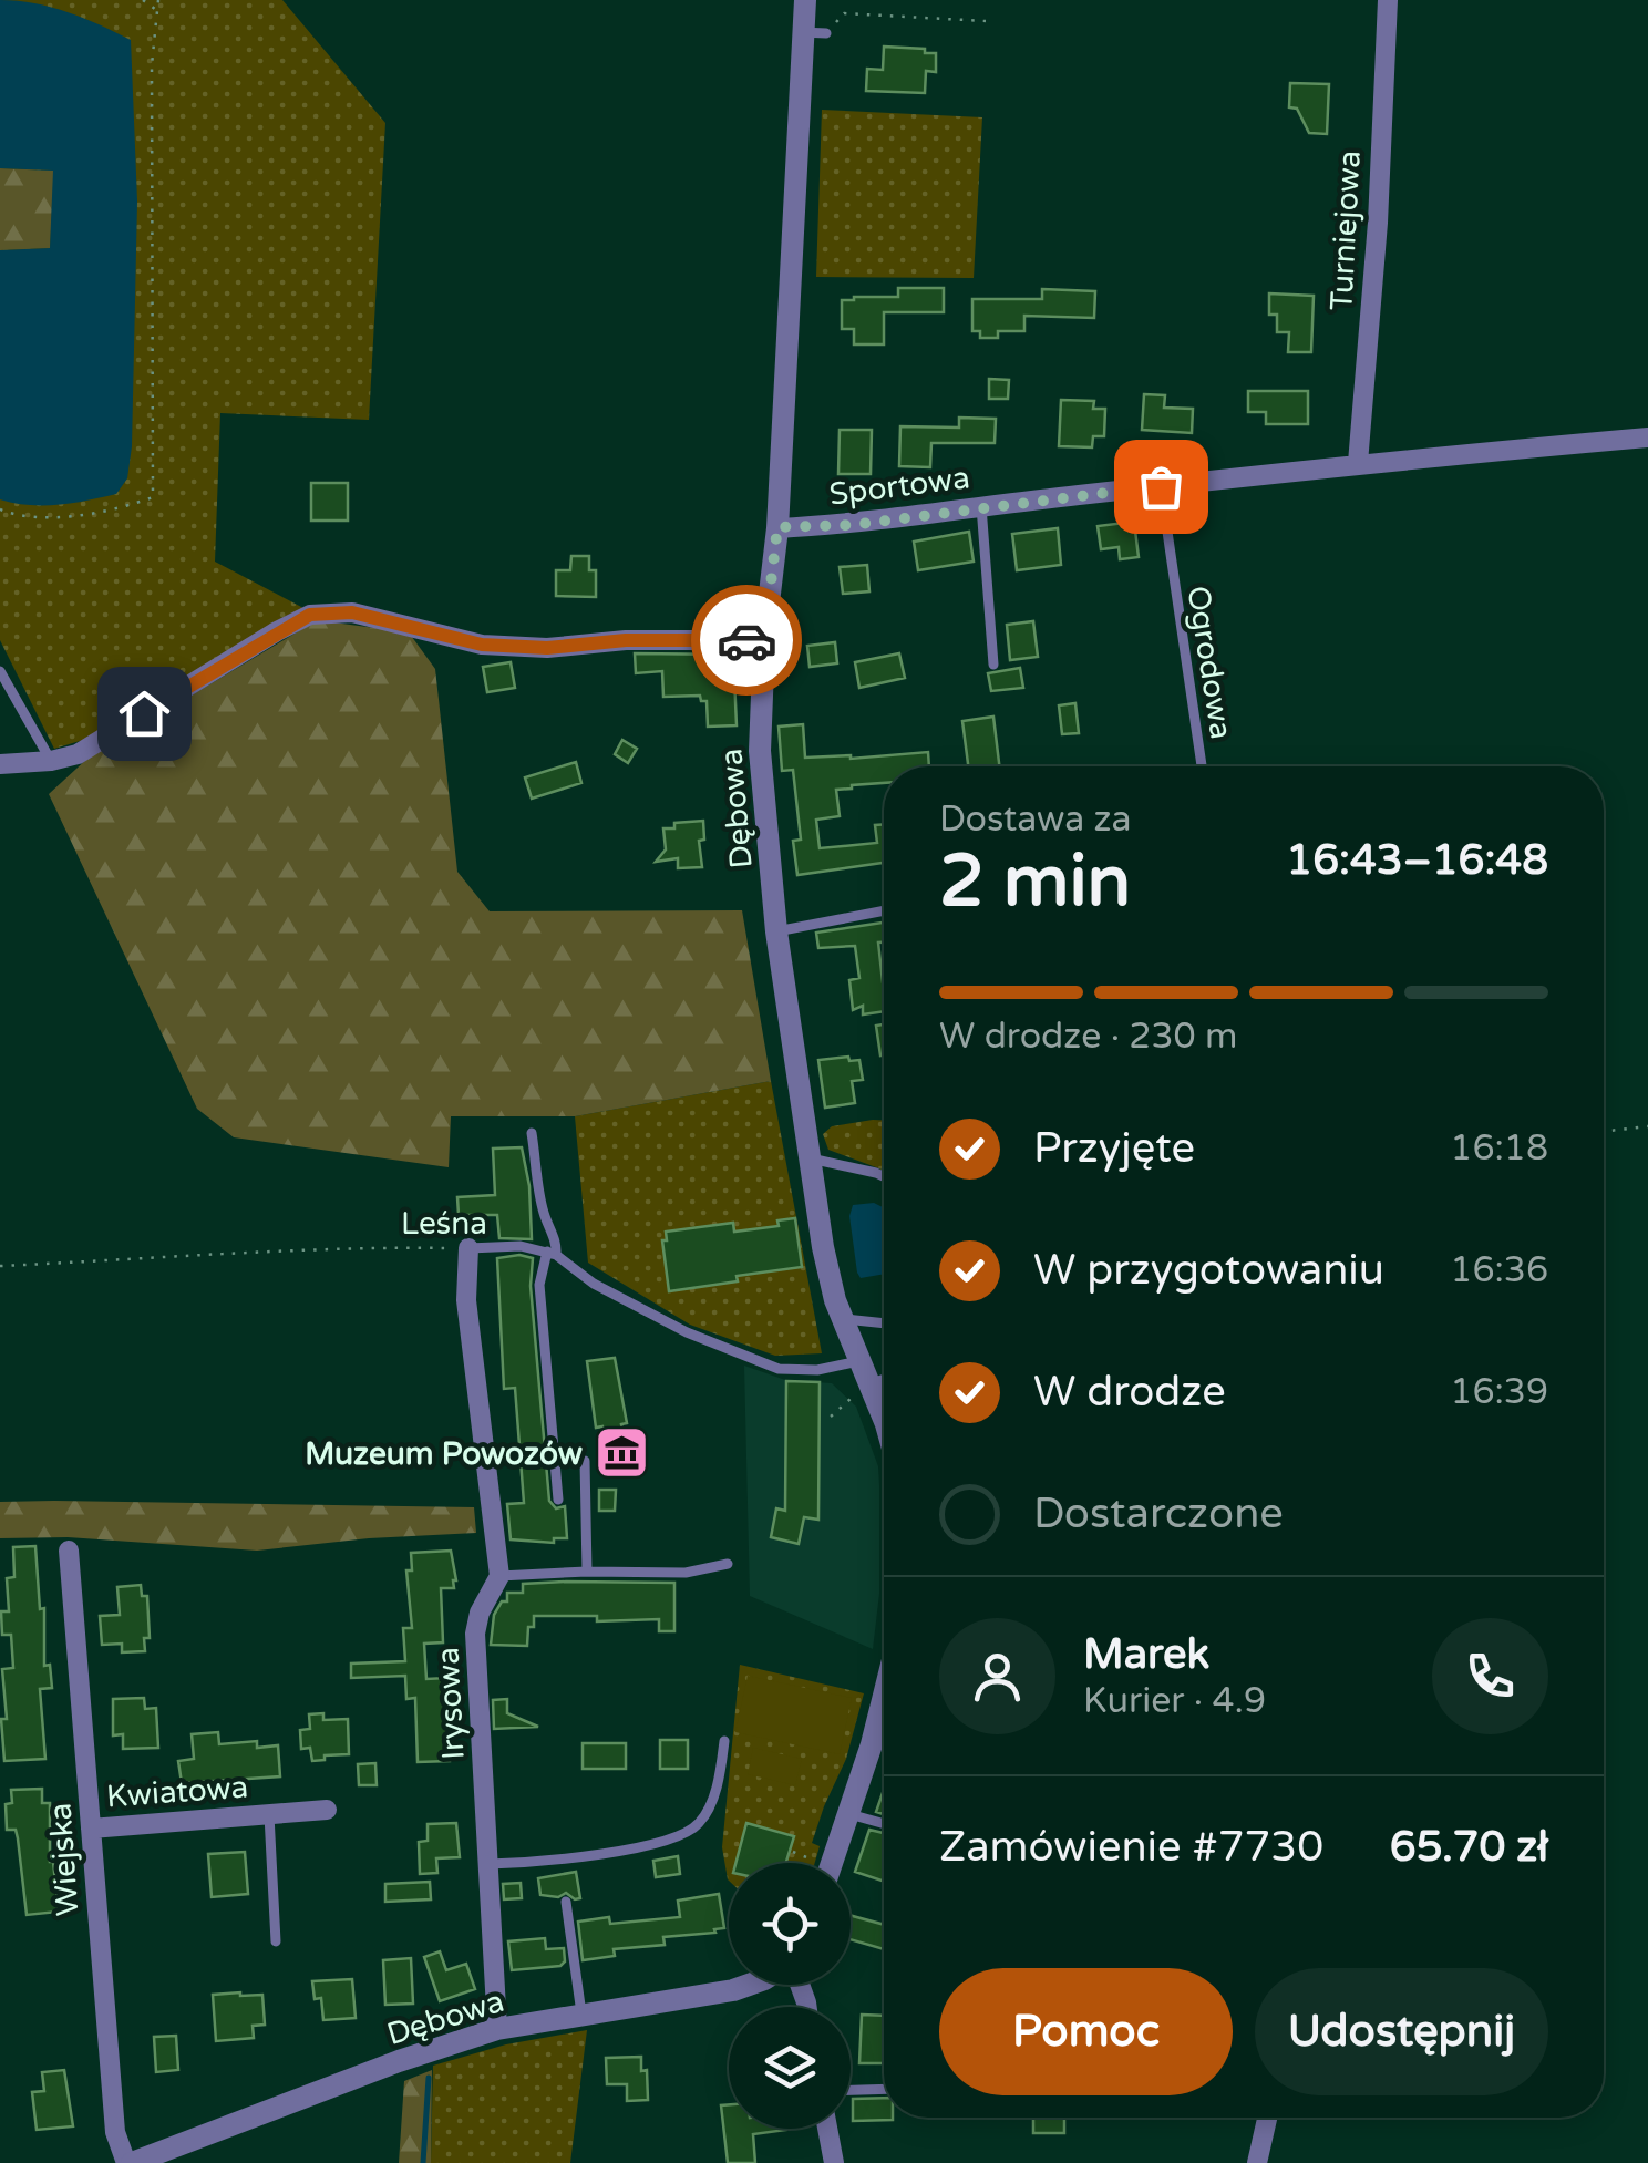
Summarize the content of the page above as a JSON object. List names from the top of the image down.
{
  "streets": {
    "street": [
      "Turniejowa",
      "Sportowa",
      "Dębowa",
      "Irysowa",
      "Kwiatowa",
      "Wiejska"
    ],
    "lane": ["Ogrodowa", "Leśna"]
  },
  "crossings": [
    ["Turniejowa", "Sportowa"],
    ["Sportowa", "Ogrodowa"],
    ["Sportowa", "Dębowa"],
    ["Dębowa", "Irysowa"],
    ["Dębowa", "Wiejska"],
    ["Kwiatowa", "Wiejska"]
  ],
  "places": {
    "museum": ["Muzeum Powozów"]
  },
  "page": {
    "heading": ["2 min", "Dostawa za", "16:43–16:48"],
    "panel": [
      "Marek",
      "Kurier · 4.9",
      "Zamówienie #7730",
      "65.70 zł"
    ],
    "bar": "W drodze · 230 m",
    "list": [
      ["Przyjęte", "16:18"],
      ["W przygotowaniu", "16:36"],
      ["W drodze", "16:39"],
      "Dostarczone"
    ],
    "buttons": ["Pomoc", "Udostępnij"]
  }
}
